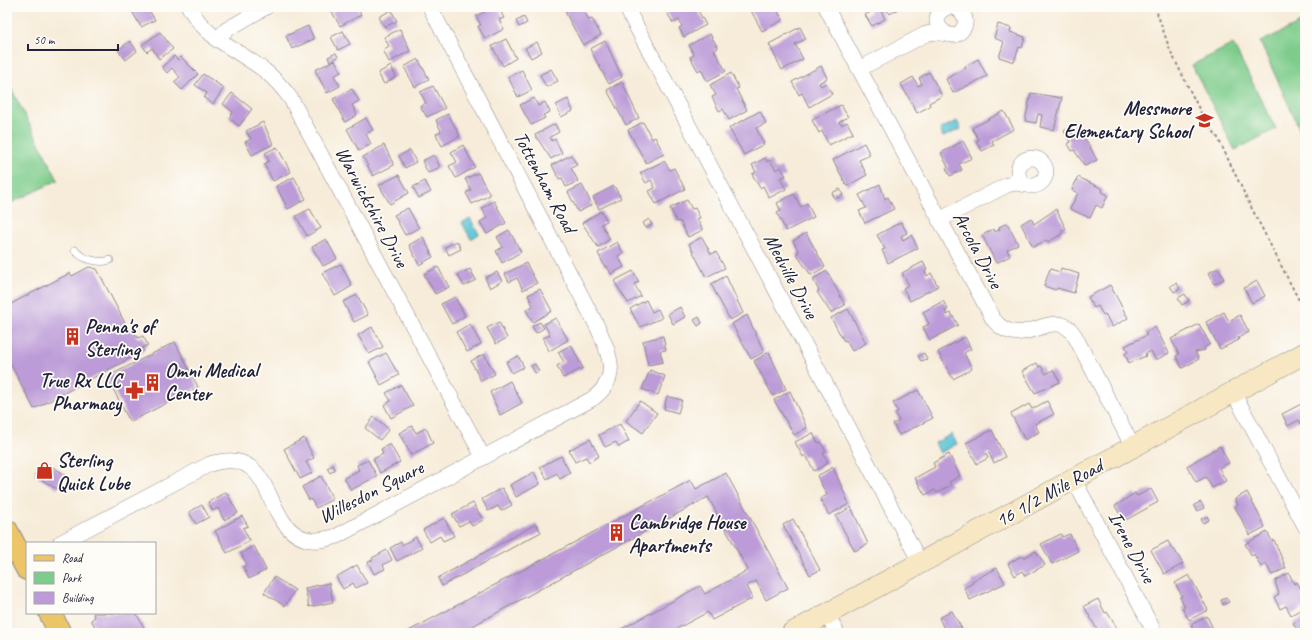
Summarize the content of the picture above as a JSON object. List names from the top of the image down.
{
  "streets": {
    "street": [
      "Tottenham Road",
      "Warwickshire Drive",
      "Arcola Drive",
      "Medville Drive",
      "Willesdon Square",
      "16 1/2 Mile Road",
      "Irene Drive"
    ]
  },
  "crossings": [
    ["Tottenham Road", "Willesdon Square"],
    ["Warwickshire Drive", "Willesdon Square"],
    ["Arcola Drive", "16 1/2 Mile Road"],
    ["Medville Drive", "16 1/2 Mile Road"],
    ["16 1/2 Mile Road", "Irene Drive"]
  ],
  "places": {
    "school or university": ["Messmore Elementary School"],
    "building": ["Penna's of Sterling", "Omni Medical Center", "Cambridge House Apartments"],
    "pharmacy": ["True Rx LLC Pharmacy"],
    "shop": ["Sterling Quick Lube"]
  },
  "legend": ["Road", "Park", "Building"],
  "scale_bar": "50 m"
}
